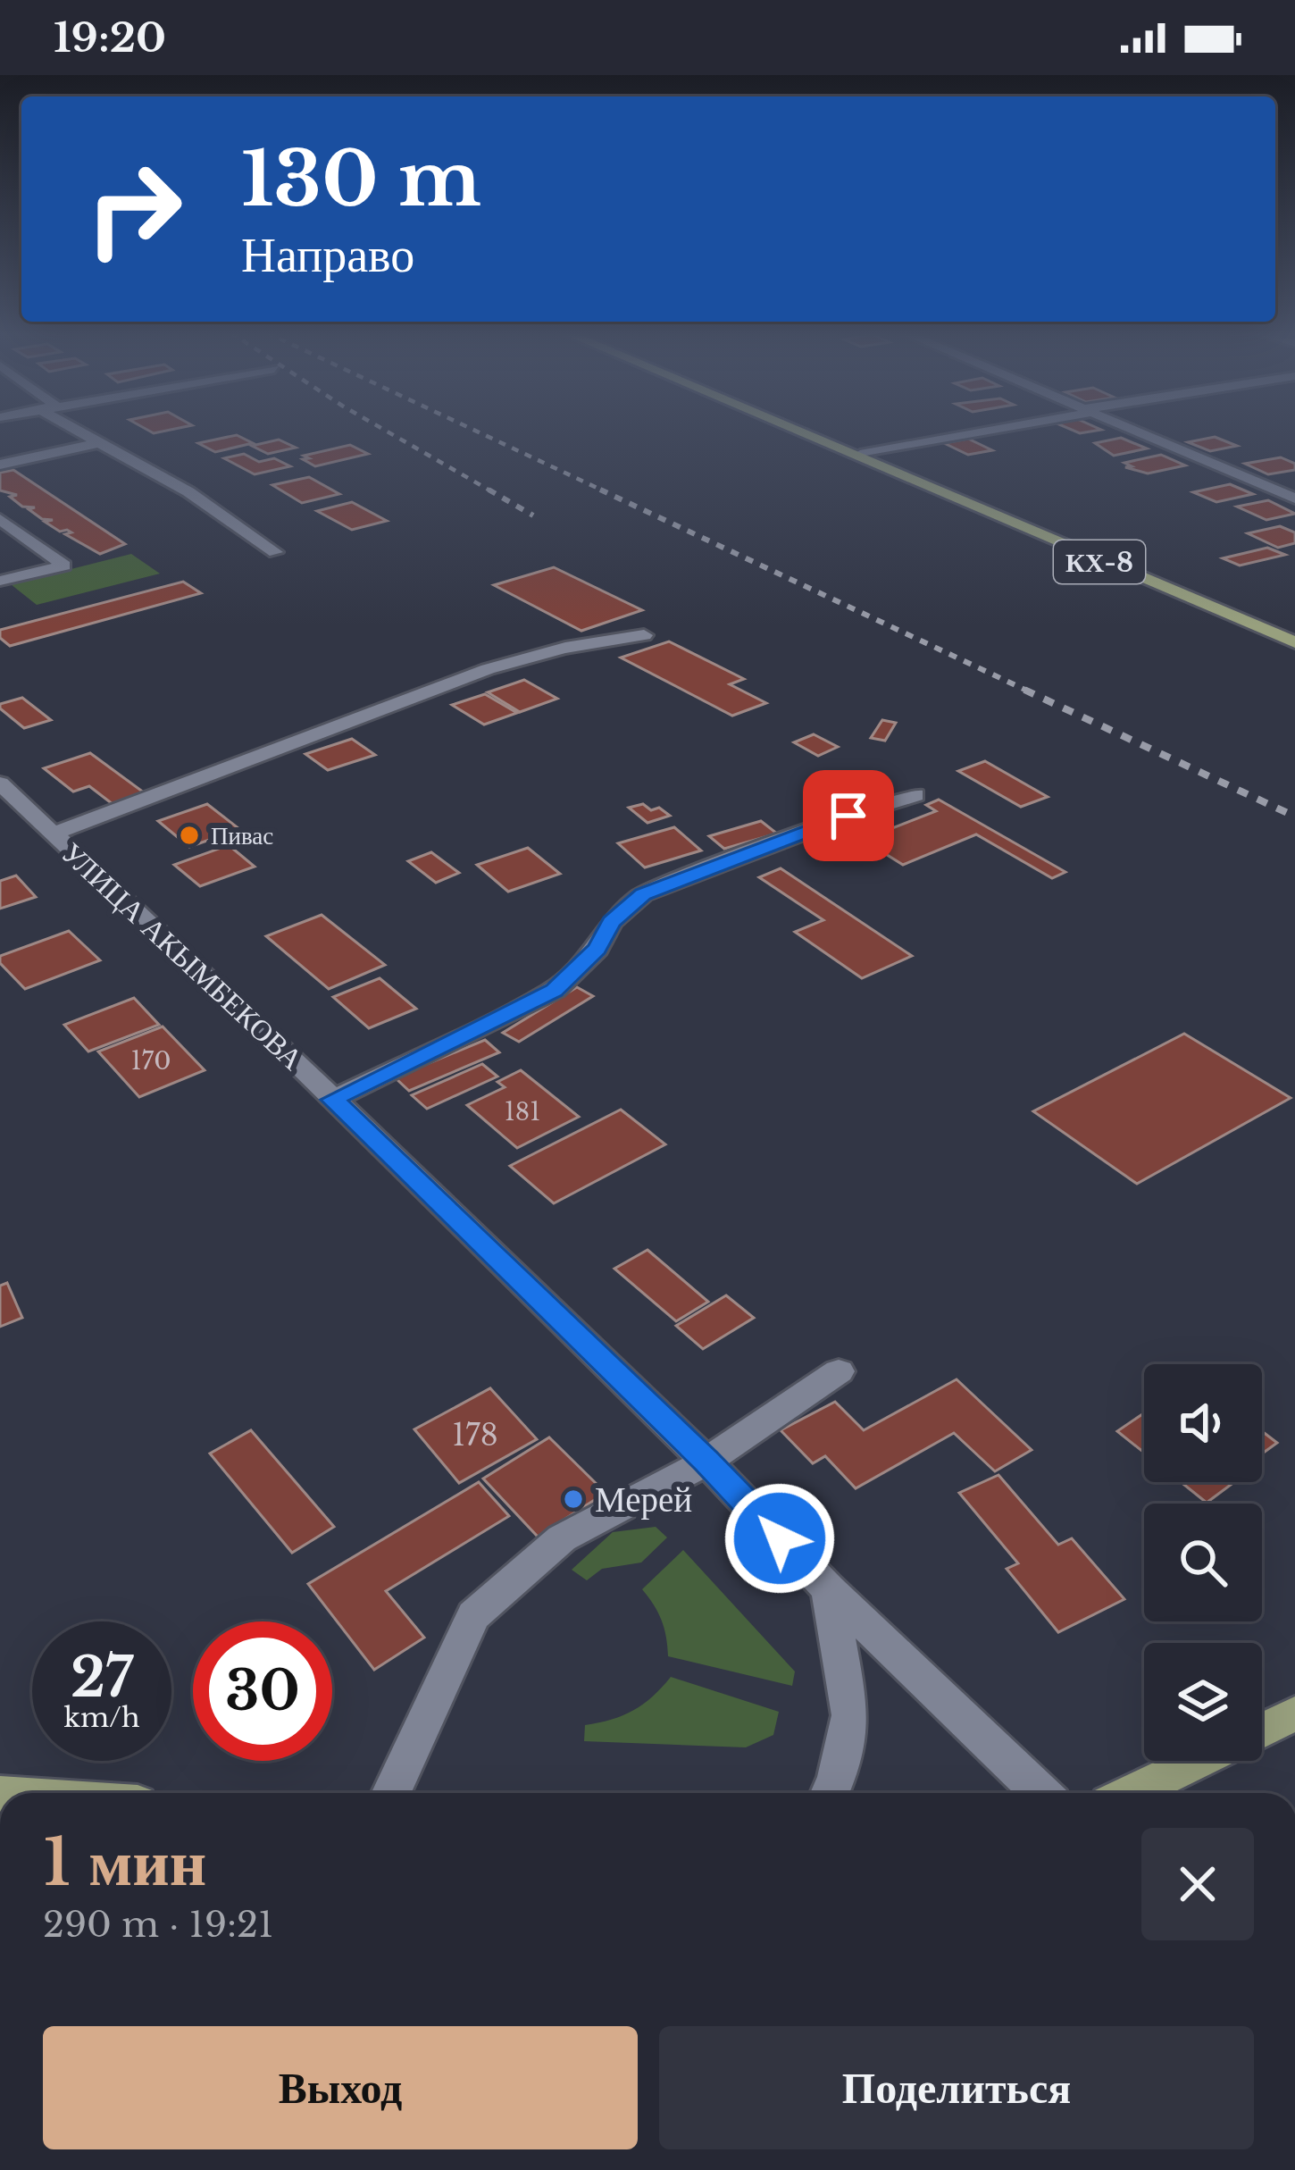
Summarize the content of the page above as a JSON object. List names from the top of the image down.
{
  "streets": {
    "main road": ["КХ-8"],
    "street": ["УЛИЦА АКЫМБЕКОВА"]
  },
  "places": ["Пивас", "Мерей"],
  "house_numbers": ["170", "181", "178"],
  "page": {
    "status": "19:20",
    "turn": ["130 m", "Направо"],
    "speed": "27 km/h",
    "limit": "30",
    "heading": ["1 мин", "290 m · 19:21"],
    "buttons": ["Выход", "Поделиться"]
  }
}
